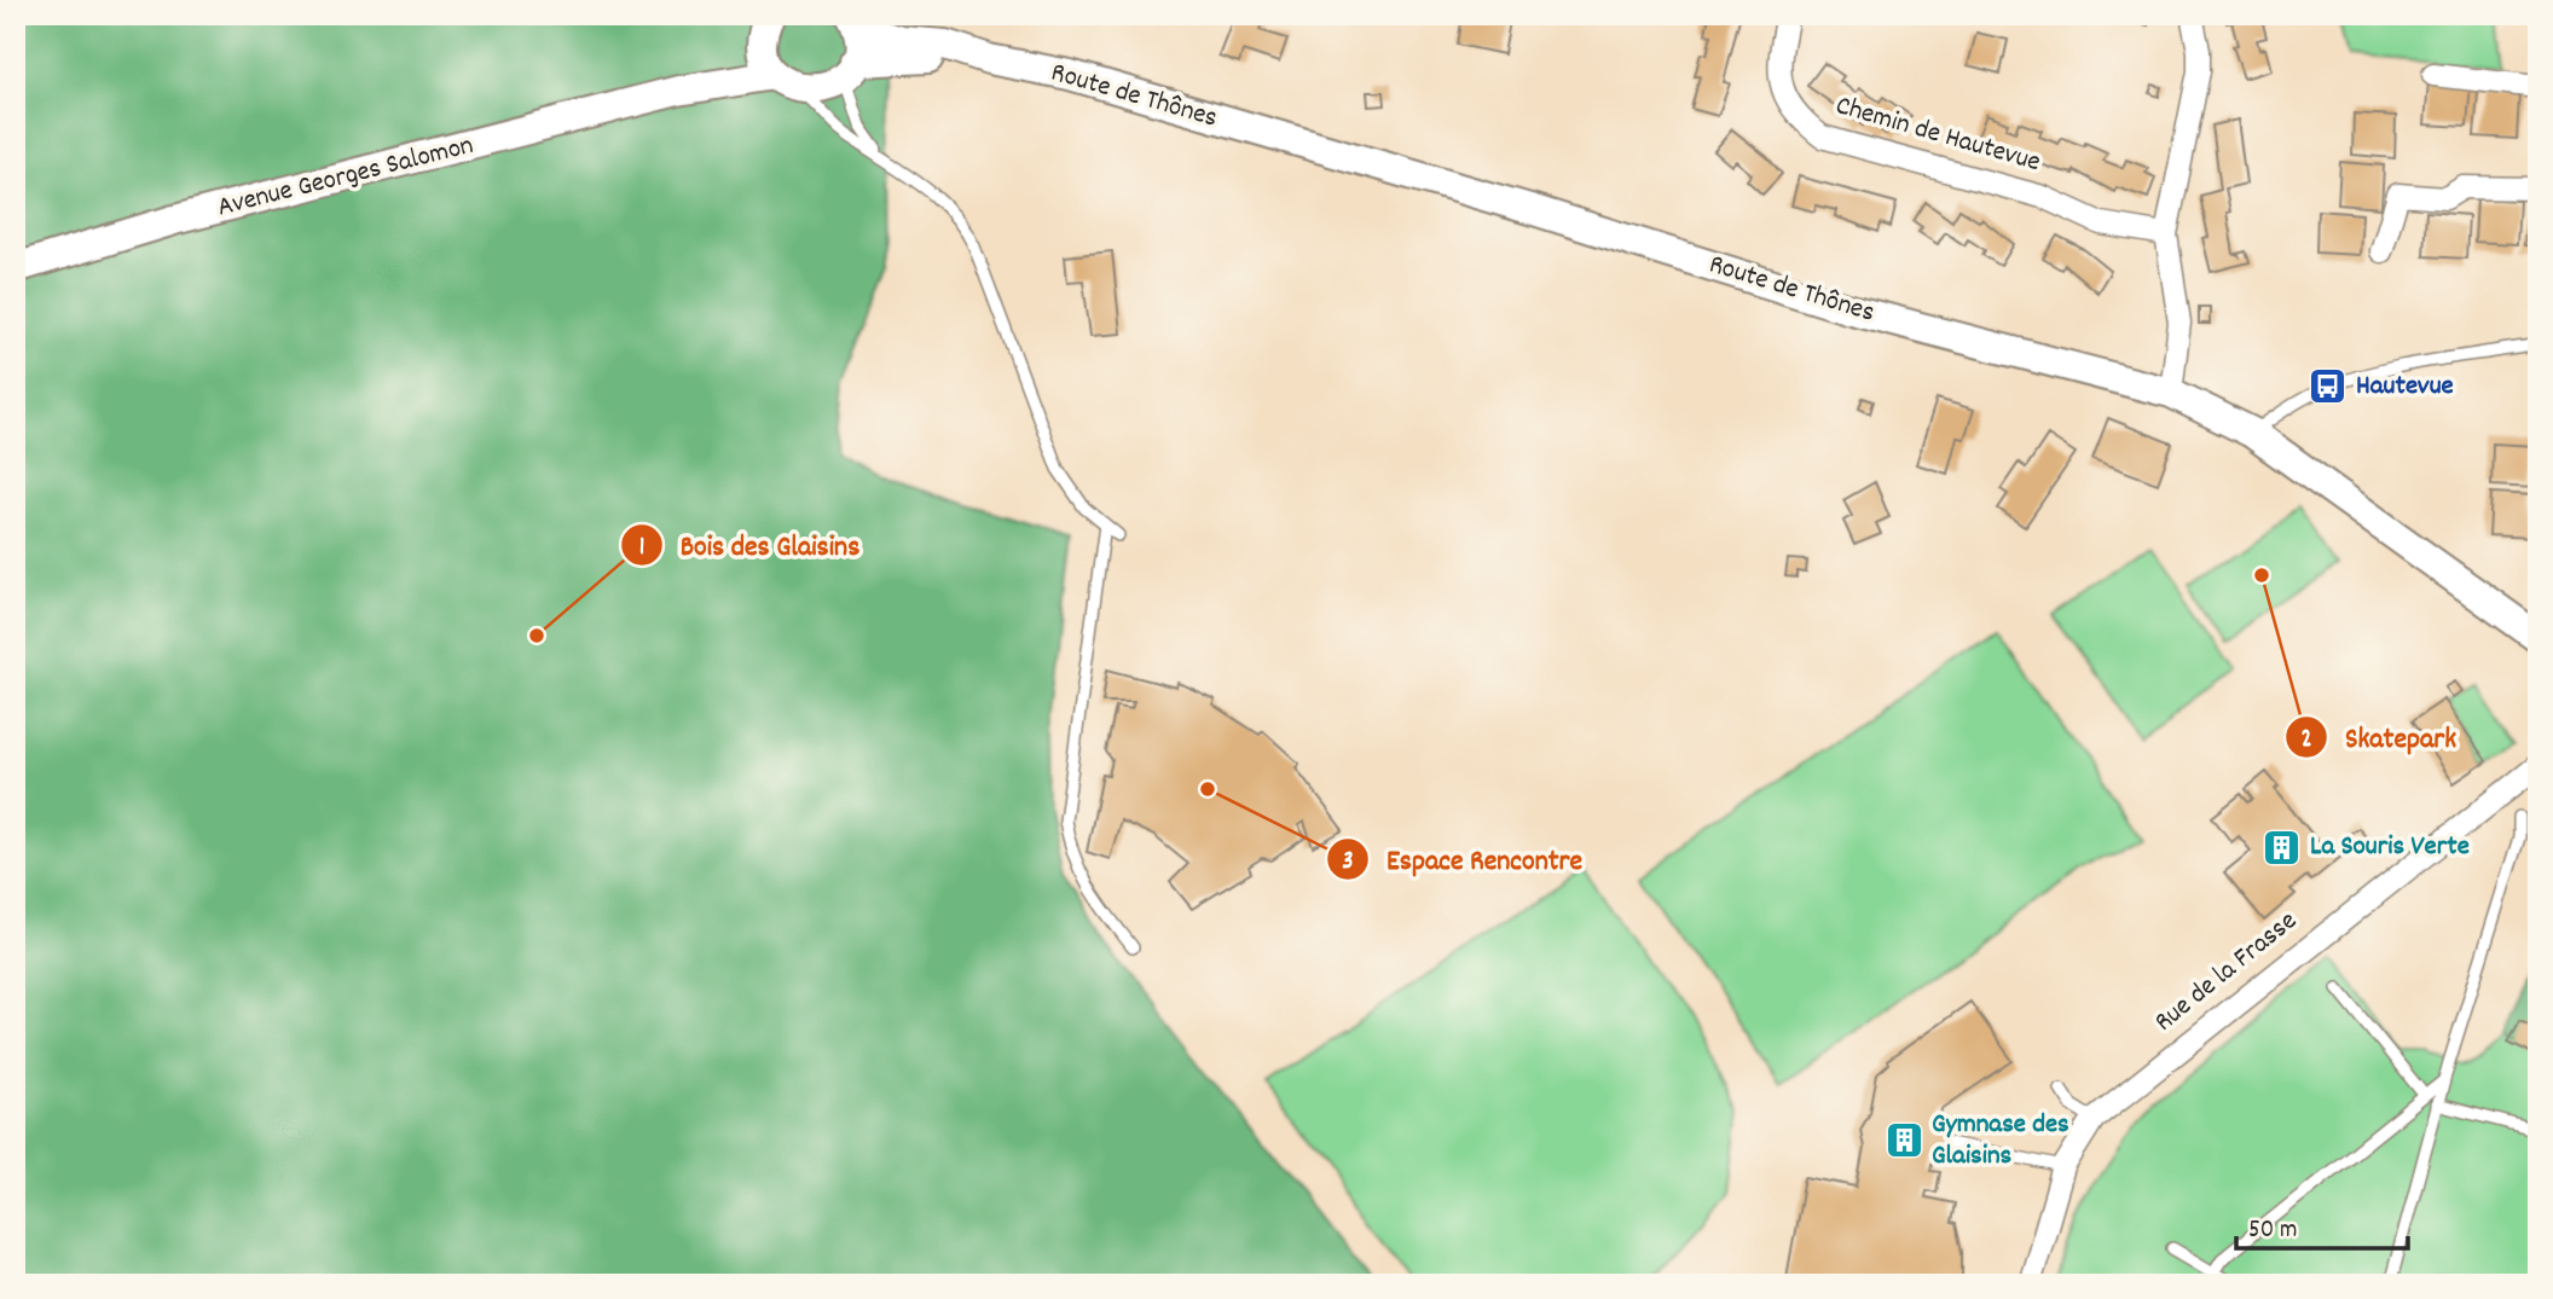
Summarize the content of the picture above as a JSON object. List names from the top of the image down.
{
  "streets": {
    "main road": ["Route de Thônes", "Avenue Georges Salomon"],
    "street": ["Chemin de Hautevue", "Rue de la Frasse"]
  },
  "crossings": [
    ["Route de Thônes", "Avenue Georges Salomon"]
  ],
  "places": {
    "bus stop": ["Hautevue"],
    "other": ["Skatepark", "Bois des Glaisins", "Espace Rencontre"],
    "building": ["La Souris Verte", "Gymnase des Glaisins"]
  },
  "scale_bar": "50 m"
}
